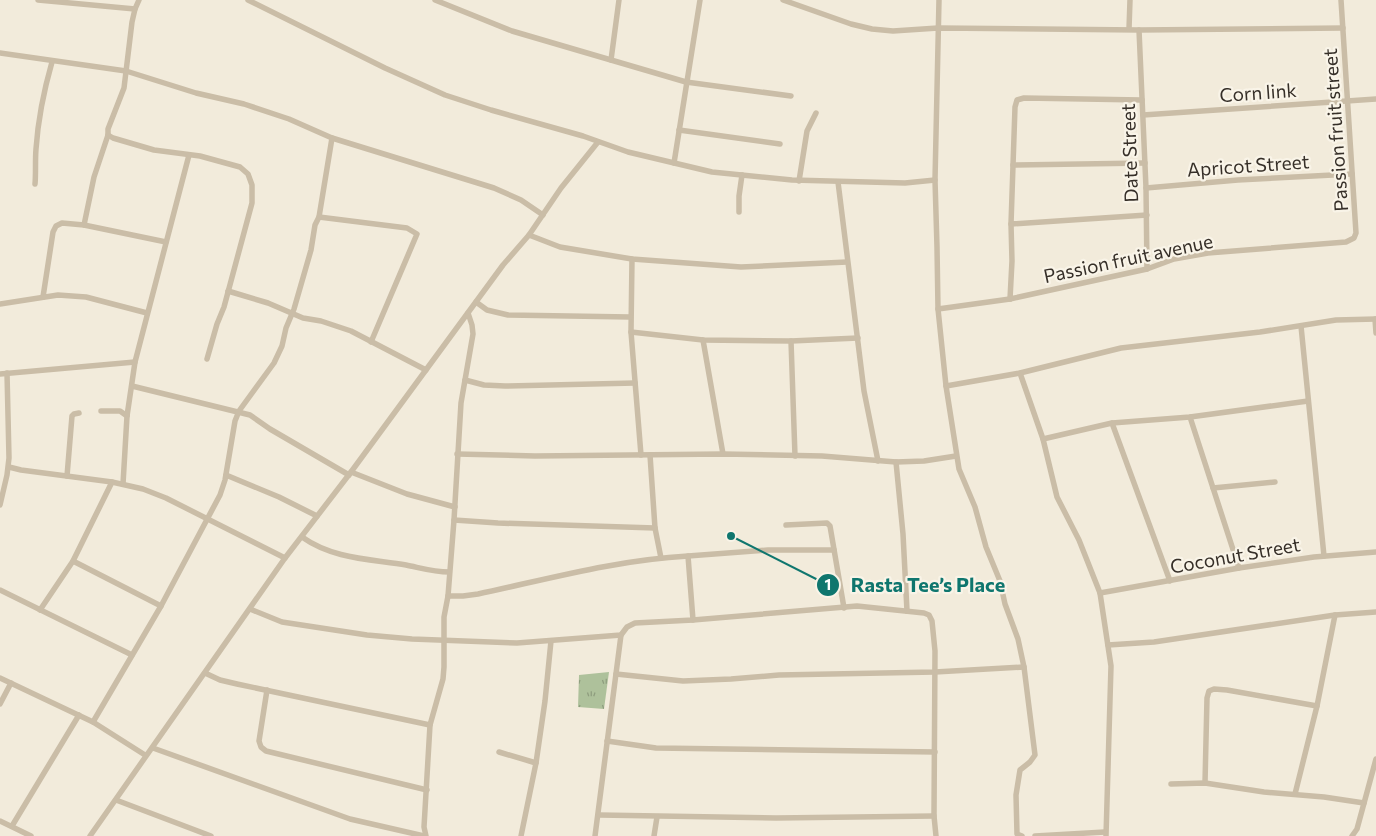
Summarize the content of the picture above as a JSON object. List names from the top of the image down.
{
  "streets": {
    "street": [
      "Corn link",
      "Passion fruit street",
      "Date Street",
      "Apricot Street",
      "Passion fruit avenue",
      "Coconut Street"
    ]
  },
  "crossings": [
    ["Corn link", "Passion fruit street"],
    ["Corn link", "Date Street"],
    ["Passion fruit street", "Apricot Street"],
    ["Passion fruit street", "Passion fruit avenue"],
    ["Date Street", "Apricot Street"],
    ["Date Street", "Passion fruit avenue"]
  ],
  "places": ["Rasta Tee’s Place"]
}
